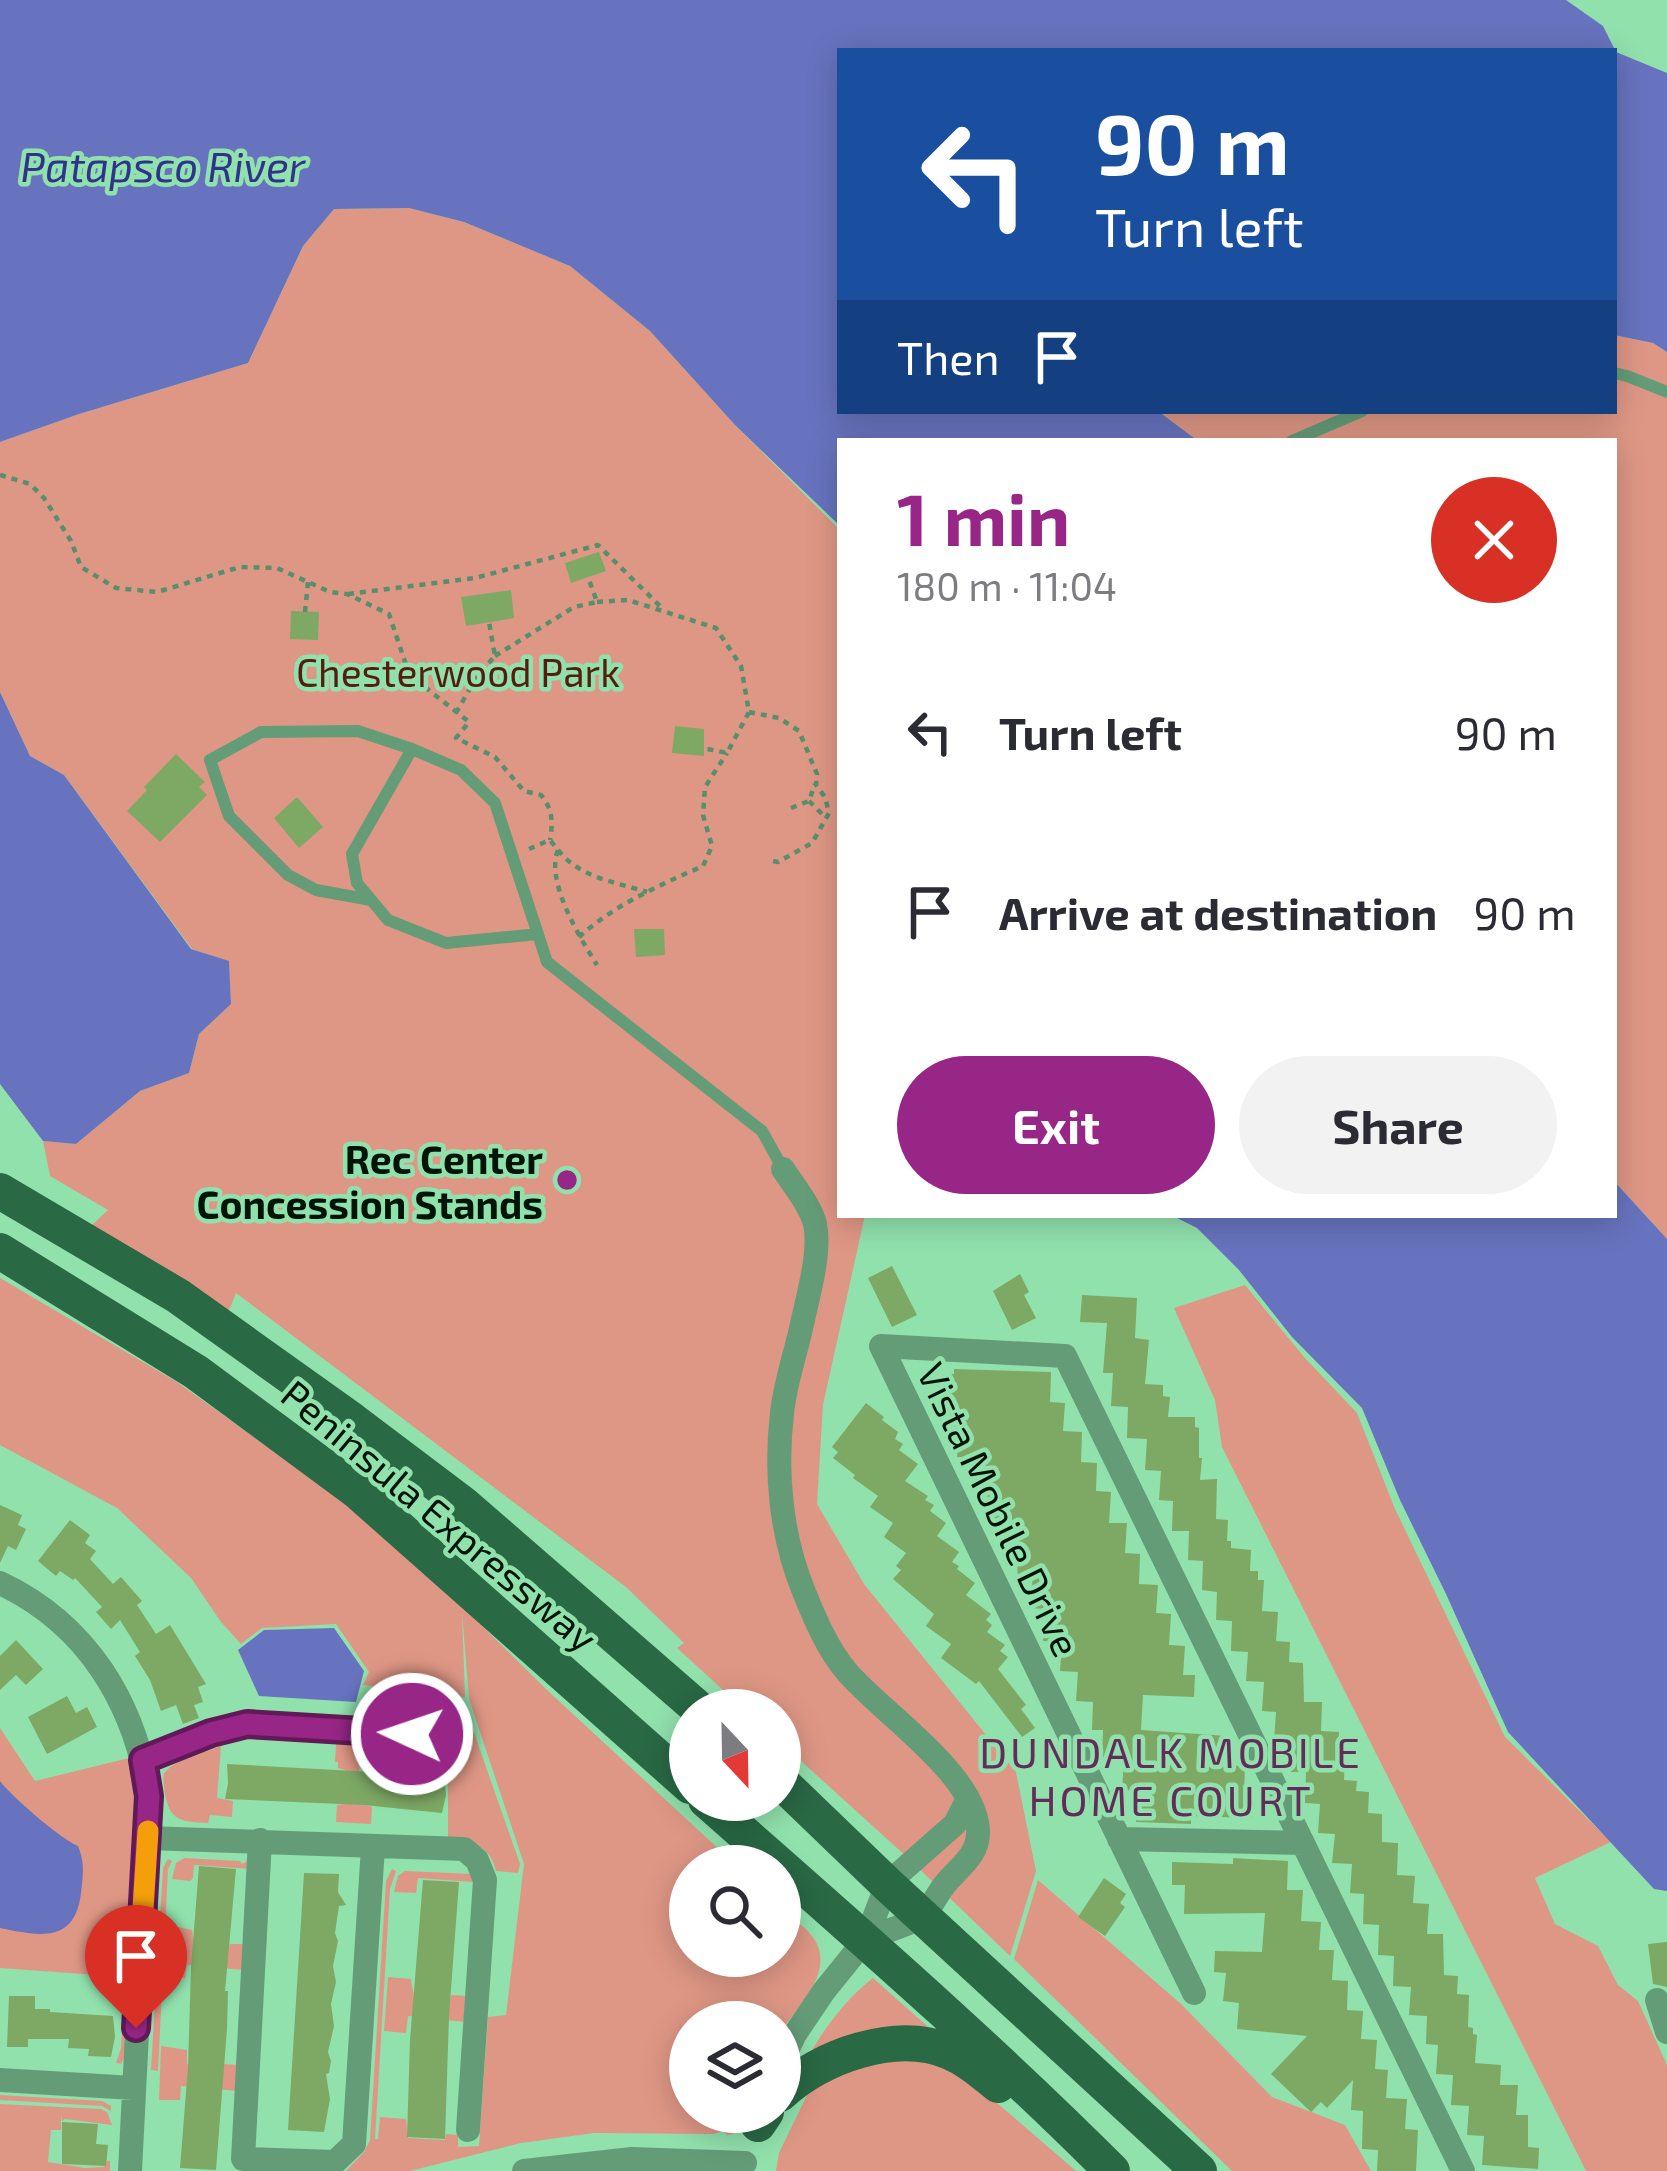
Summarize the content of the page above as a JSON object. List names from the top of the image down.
{
  "streets": {
    "main road": ["Peninsula Expressway"],
    "street": ["Vista Mobile Drive"]
  },
  "districts": ["DUNDALK MOBILE HOME COURT"],
  "water": ["Patapsco River"],
  "parks": ["Chesterwood Park"],
  "places": ["Rec Center Concession Stands"],
  "north": "bottom",
  "page": {
    "turn": ["90 m", "Turn left"],
    "then": "Then",
    "heading": ["1 min", "180 m · 11:04"],
    "list": [
      {
        "name": "Turn left",
        "value": "90 m"
      },
      {
        "name": "Arrive at destination",
        "value": "90 m"
      }
    ],
    "buttons": ["Exit", "Share"]
  }
}
